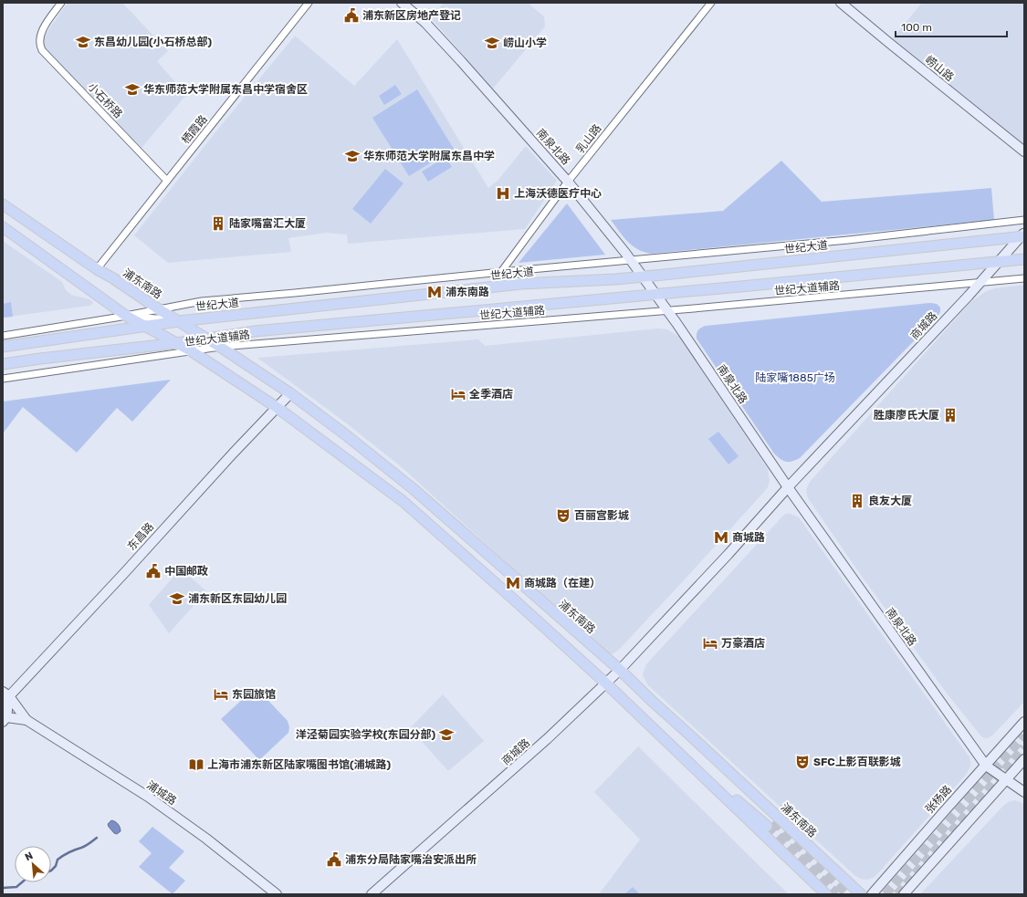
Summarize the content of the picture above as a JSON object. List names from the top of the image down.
{
  "streets": {
    "main road": ["世纪大道", "浦东南路"],
    "street": [
      "崂山路",
      "小石桥路",
      "栖霞路",
      "乳山路",
      "南泉北路",
      "世纪大道辅路",
      "商城路",
      "东昌路",
      "浦城路",
      "张杨路"
    ]
  },
  "crossings": [
    ["小石桥路", "栖霞路"],
    ["栖霞路", "浦东南路"],
    ["乳山路", "南泉北路"],
    ["乳山路", "世纪大道辅路"],
    ["南泉北路", "世纪大道"],
    ["南泉北路", "世纪大道辅路"],
    ["南泉北路", "商城路"],
    ["南泉北路", "张杨路"],
    ["世纪大道", "浦东南路"],
    ["世纪大道", "世纪大道辅路"],
    ["世纪大道", "商城路"],
    ["浦东南路", "世纪大道辅路"],
    ["浦东南路", "商城路"],
    ["浦东南路", "东昌路"],
    ["世纪大道辅路", "商城路"],
    ["东昌路", "浦城路"]
  ],
  "parks": ["陆家嘴1885广场"],
  "places": {
    "public building": ["浦东新区房地产登记", "中国邮政", "浦东分局陆家嘴治安派出所"],
    "school or university": [
      "东昌幼儿园(小石桥总部)",
      "崂山小学",
      "华东师范大学附属东昌中学宿舍区",
      "华东师范大学附属东昌中学",
      "浦东新区东园幼儿园",
      "洋泾菊园实验学校(东园分部)"
    ],
    "hospital": ["上海沃德医疗中心"],
    "building": ["陆家嘴富汇大厦", "胜康廖氏大厦", "良友大厦"],
    "metro station": ["浦东南路", "商城路", "商城路（在建）"],
    "hotel": ["全季酒店", "万豪酒店", "东园旅馆"],
    "theatre": ["百丽宫影城", "SFC上影百联影城"],
    "library": ["上海市浦东新区陆家嘴图书馆(浦城路)"]
  },
  "scale_bar": "100 m",
  "north": "top left"
}
